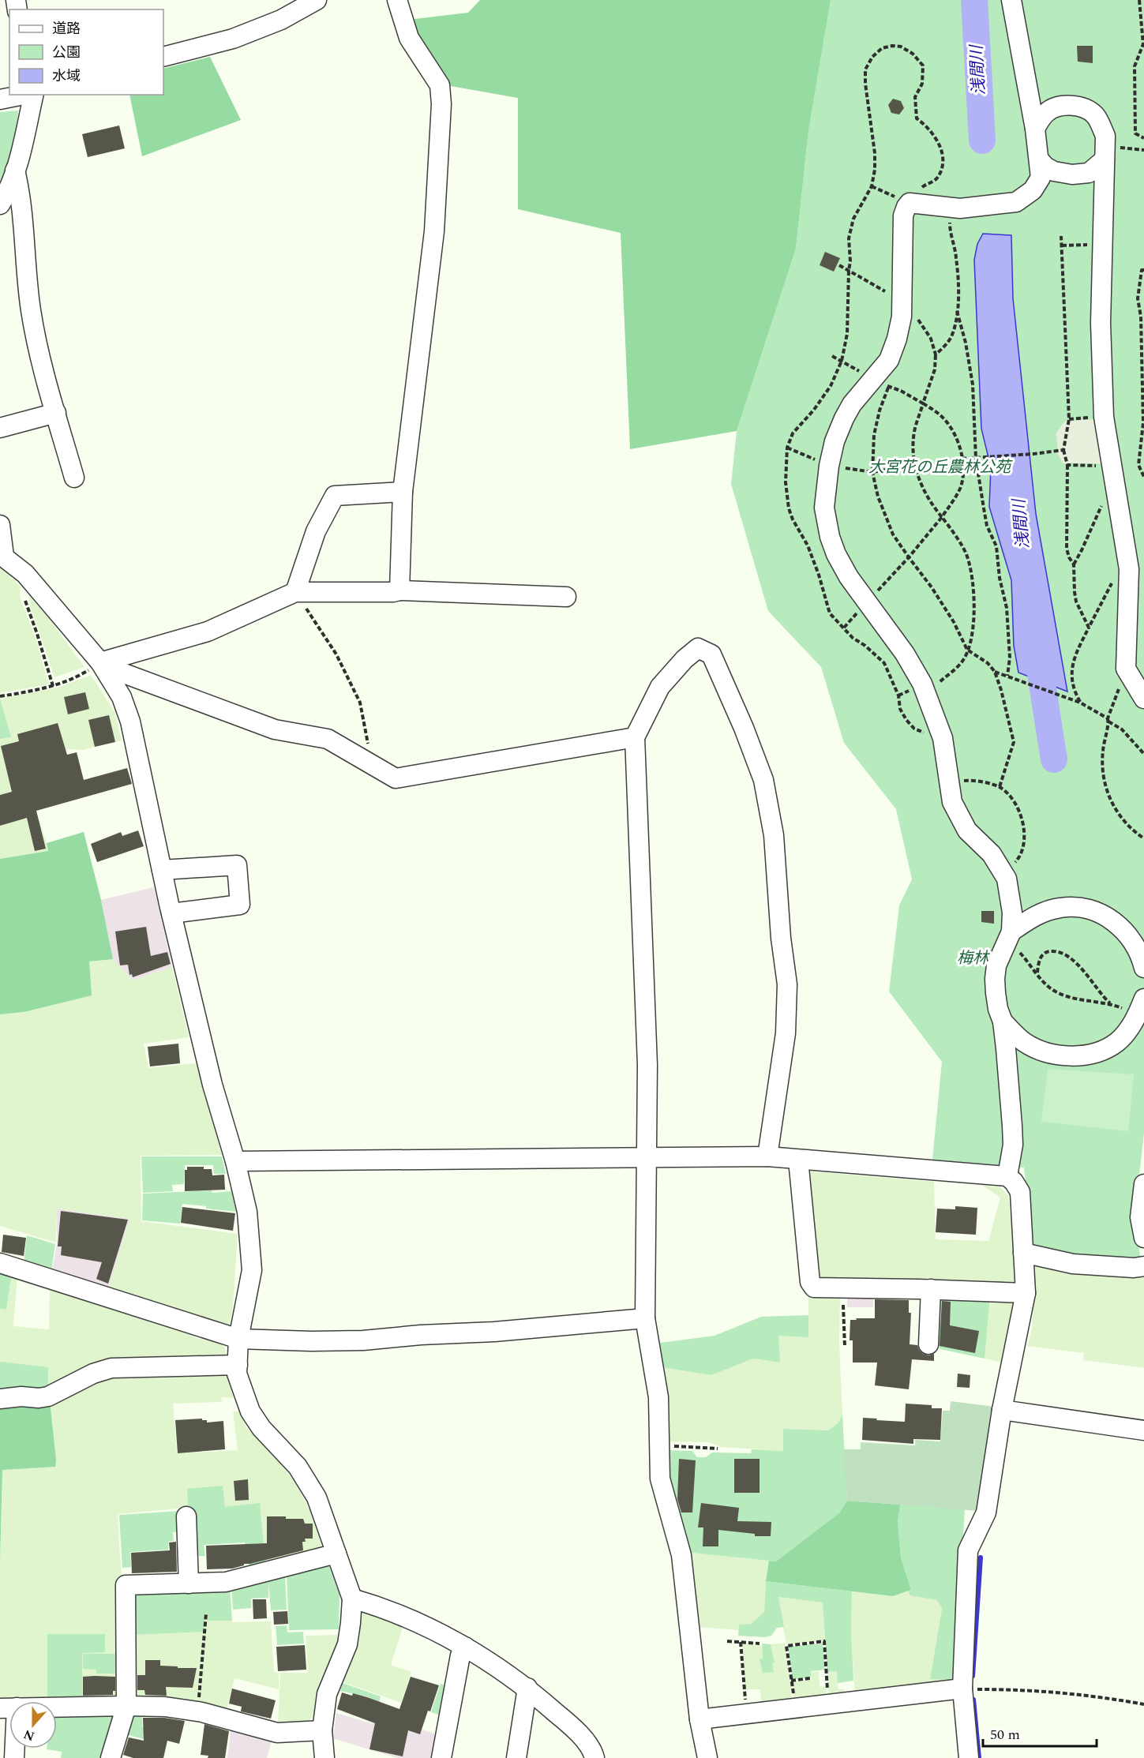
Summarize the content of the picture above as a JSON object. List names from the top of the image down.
{
  "water": ["浅間川"],
  "parks": ["大宮花の丘農林公苑", "梅林"],
  "legend": ["道路", "公園", "水域"],
  "scale_bar": "50 m",
  "north": "bottom"
}
